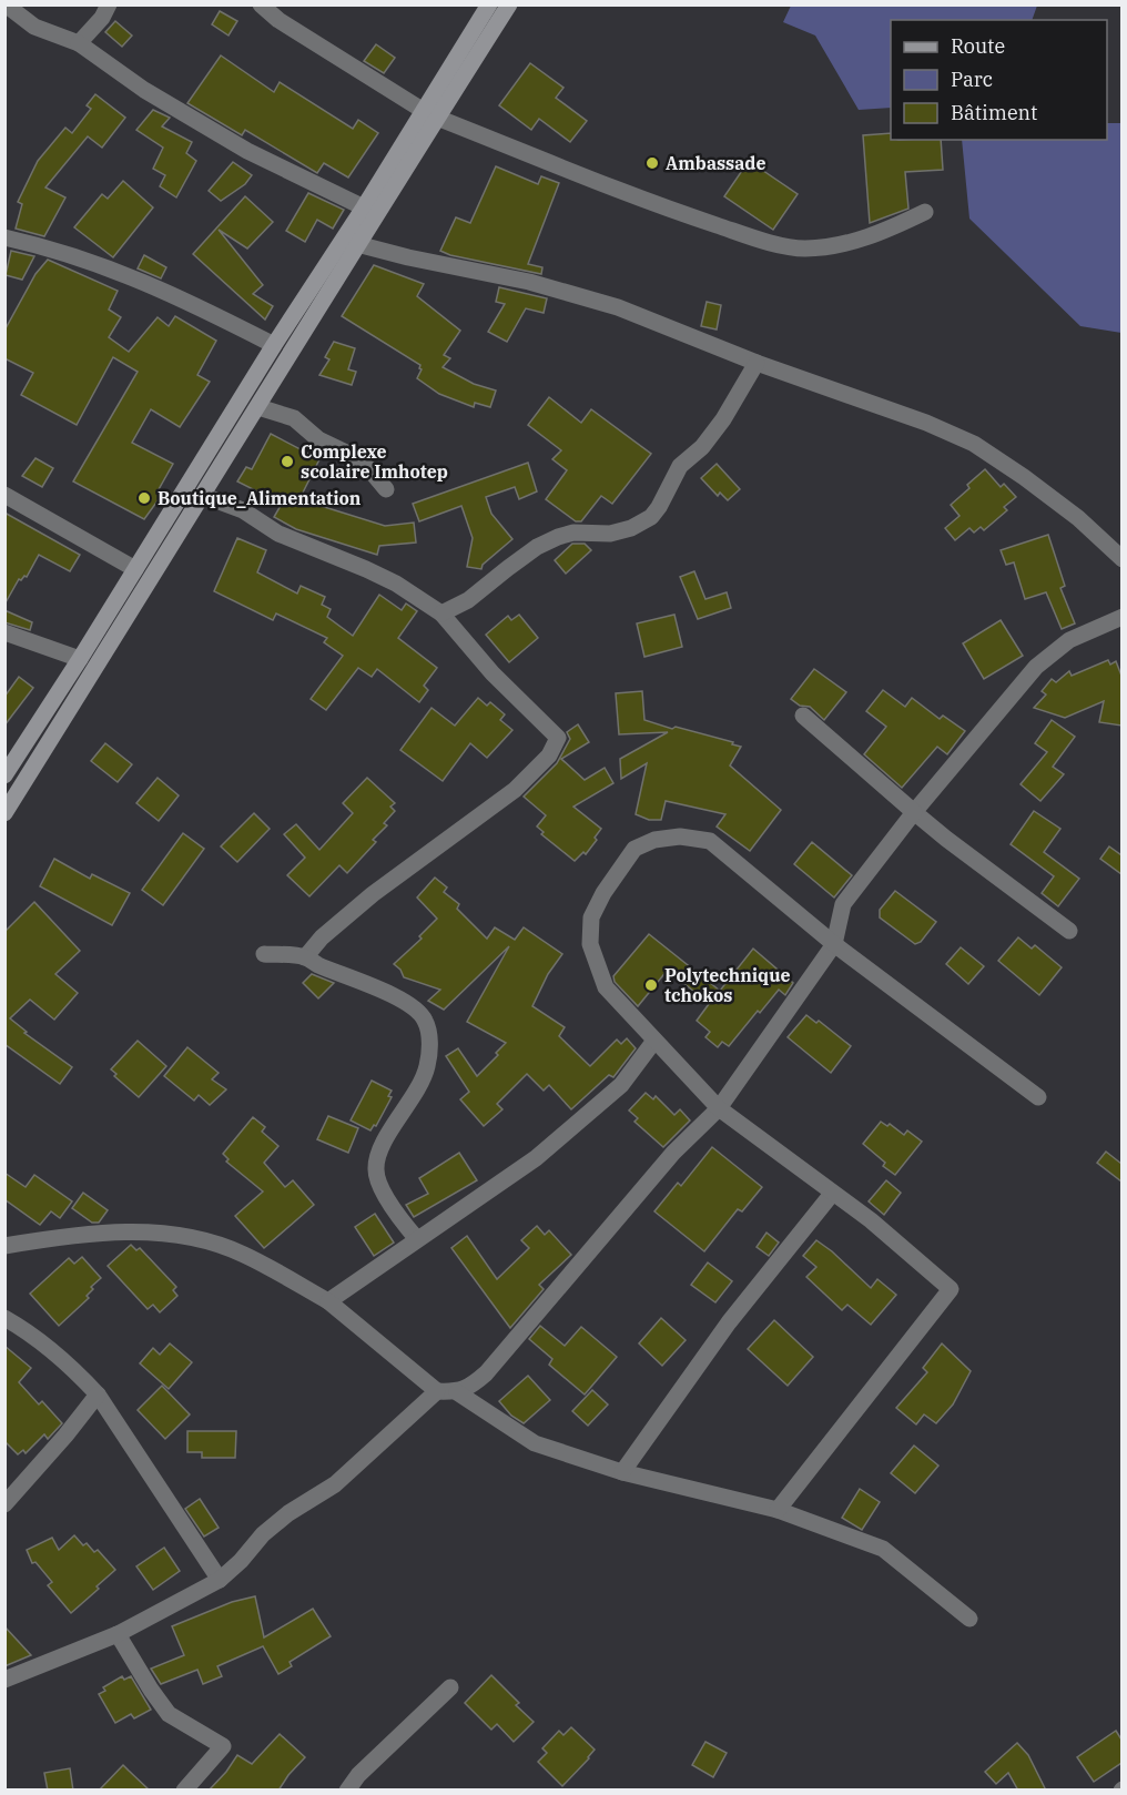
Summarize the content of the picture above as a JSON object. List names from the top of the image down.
{
  "places": [
    "Ambassade",
    "Complexe scolaire Imhotep",
    "Boutique_Alimentation",
    "Polytechnique tchokos"
  ],
  "legend": ["Route", "Parc", "Bâtiment"]
}
